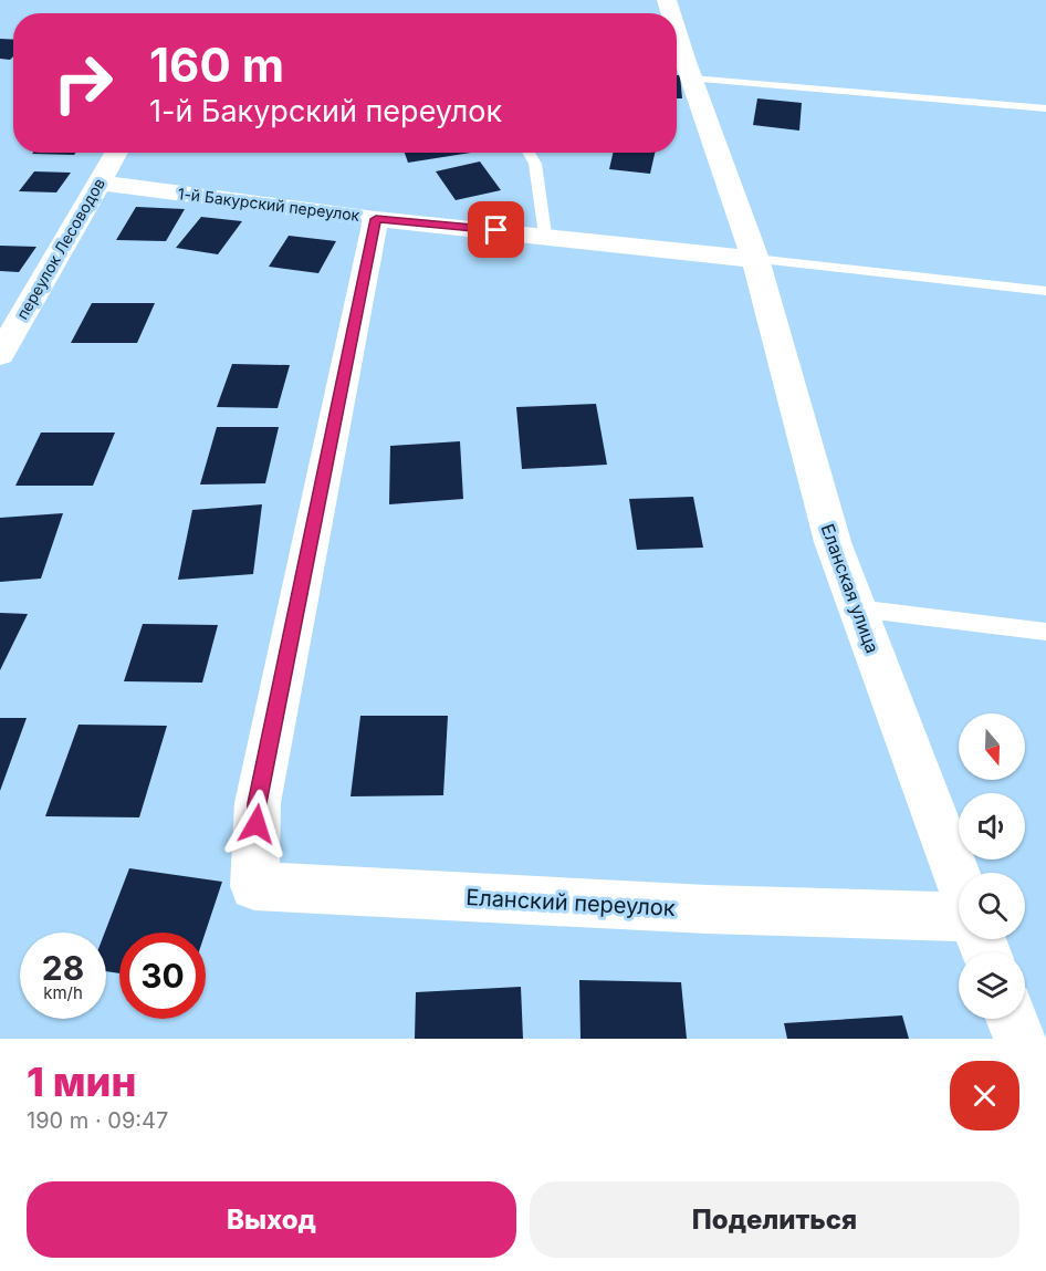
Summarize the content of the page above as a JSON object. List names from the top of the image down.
{
  "streets": {
    "street": [
      "1-й Бакурский переулок",
      "переулок Лесоводов",
      "Еланская улица",
      "Еланский переулок"
    ]
  },
  "crossings": [
    ["1-й Бакурский переулок", "переулок Лесоводов"],
    ["1-й Бакурский переулок", "Еланская улица"],
    ["1-й Бакурский переулок", "Еланский переулок"]
  ],
  "north": "bottom",
  "page": {
    "turn": ["160 m", "1-й Бакурский переулок"],
    "speed": "28 km/h",
    "limit": "30",
    "heading": ["1 мин", "190 m · 09:47"],
    "buttons": ["Выход", "Поделиться"]
  }
}
